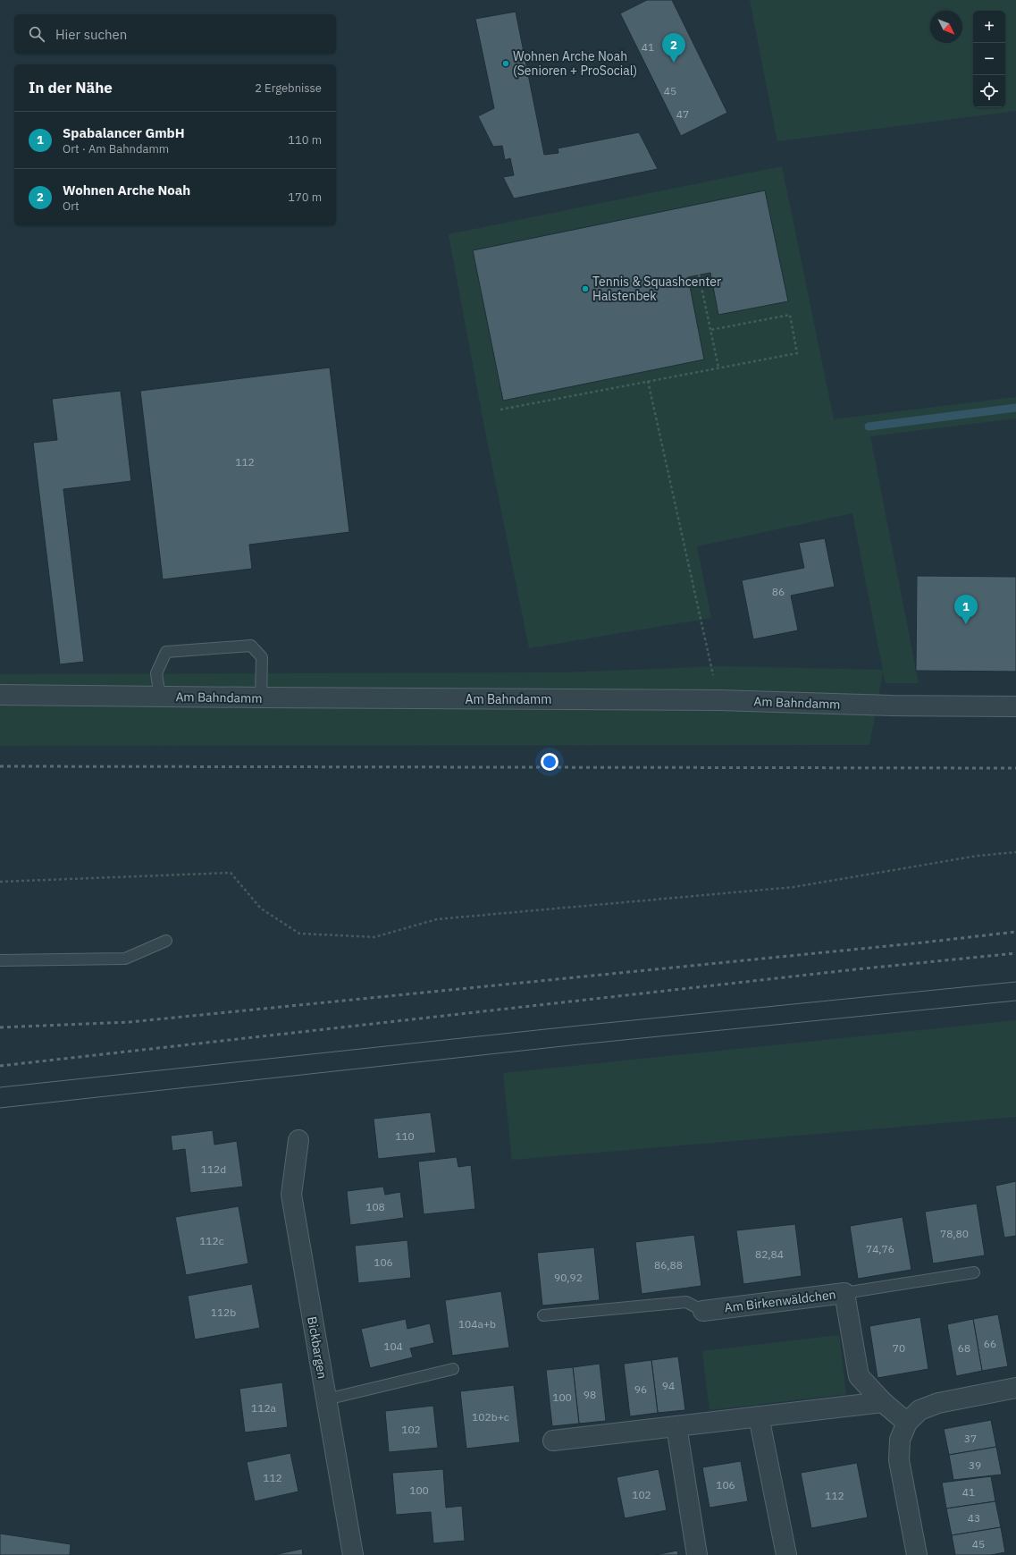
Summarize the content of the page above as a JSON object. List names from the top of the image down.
{
  "streets": {
    "street": ["Am Bahndamm", "Am Birkenwäldchen", "Bickbargen"]
  },
  "places": ["Wohnen Arche Noah (Senioren + ProSocial)", "Tennis & Squashcenter Halstenbek"],
  "house_numbers": [
    "41",
    "45",
    "47",
    "112",
    "86",
    "110",
    "112d",
    "108",
    "78,80",
    "112c",
    "74,76",
    "82,84",
    "106",
    "86,88",
    "90,92",
    "112b",
    "104a+b",
    "66",
    "104",
    "70",
    "68",
    "94",
    "96",
    "98",
    "100",
    "112a",
    "102b+c",
    "102",
    "37",
    "39",
    "112",
    "106",
    "100",
    "41",
    "102",
    "112",
    "43",
    "45"
  ],
  "north": "bottom right",
  "page": {
    "map_buttons": ["+", "−"],
    "search": "Hier suchen",
    "pins": ["2", "1"],
    "heading": ["In der Nähe", "2 Ergebnisse"],
    "list": [
      {
        "mark": "1",
        "name": "Spabalancer GmbH",
        "note": "Ort · Am Bahndamm",
        "value": "110 m"
      },
      {
        "mark": "2",
        "name": "Wohnen Arche Noah",
        "note": "Ort",
        "value": "170 m"
      }
    ]
  }
}
